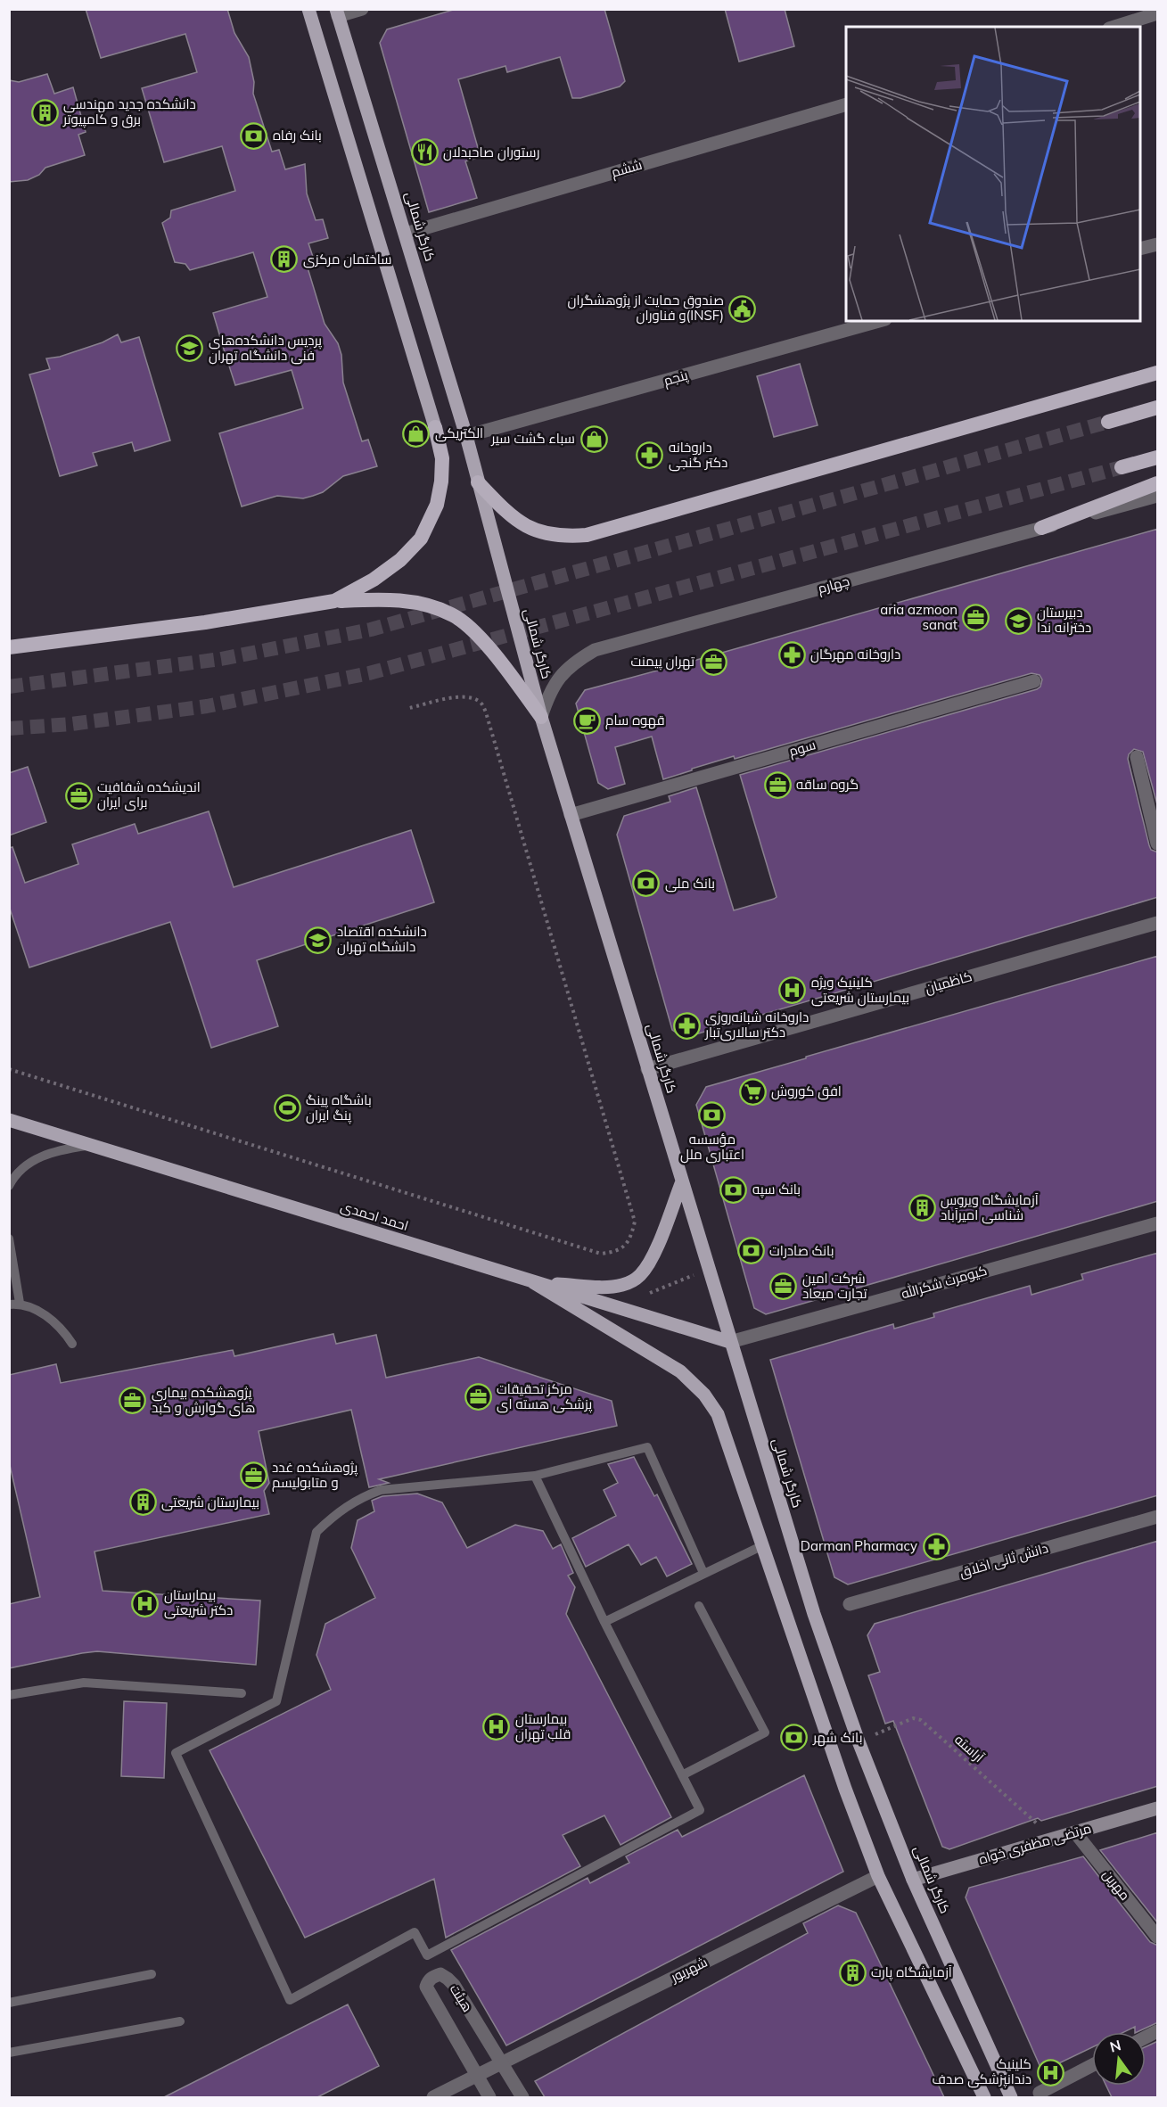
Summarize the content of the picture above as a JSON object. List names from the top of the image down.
{
  "streets": {
    "main road": ["کارگر شمالی", "احمد احمدی", "مرتضی مظفری خواه"],
    "street": [
      "ششم",
      "پنجم",
      "چهارم",
      "سوم",
      "کاظمیان",
      "کیومرث شکرالله",
      "دانش ثانی اخلاق",
      "مهرین",
      "شهریور",
      "هیئت"
    ],
    "path": ["آراسته"]
  },
  "crossings": [
    ["ششم", "کارگر شمالی"],
    ["کارگر شمالی", "پنجم"],
    ["کارگر شمالی", "چهارم"],
    ["کارگر شمالی", "سوم"],
    ["کارگر شمالی", "کاظمیان"],
    ["کارگر شمالی", "احمد احمدی"],
    ["کارگر شمالی", "کیومرث شکرالله"],
    ["کارگر شمالی", "آراسته"],
    ["کارگر شمالی", "مرتضی مظفری خواه"],
    ["احمد احمدی", "کیومرث شکرالله"],
    ["آراسته", "مرتضی مظفری خواه"],
    ["مرتضی مظفری خواه", "مهرین"],
    ["شهریور", "هیئت"]
  ],
  "places": {
    "building": [
      "دانشکده جدید مهندسی برق و کامپیوتر",
      "ساختمان مرکزی",
      "آزمایشگاه ویروس شناسی امیرآباد",
      "بیمارستان شریعتی",
      "آزمایشگاه پارت"
    ],
    "bank": [
      "بانک رفاه",
      "بانک ملی",
      "مؤسسه اعتباری ملل",
      "بانک سپه",
      "بانک صادرات",
      "بانک شهر"
    ],
    "restaurant": ["رستوران صاحبدلان"],
    "public building": ["صندوق حمایت از پژوهشگران و فناوران(INSF)"],
    "school or university": ["پردیس دانشکده‌های فنی دانشگاه تهران", "دبیرستان دخترانه ندا", "دانشکده اقتصاد دانشگاه تهران"],
    "shop": ["الکتریکی", "سباء گشت سیر"],
    "pharmacy": [
      "داروخانه دکتر گنجی",
      "داروخانه مهرگان",
      "داروخانه شبانه‌روزی دکتر سالاری‌تبار",
      "Darman Pharmacy"
    ],
    "office": [
      "aria azmoon sanat",
      "تهران پیمنت",
      "گروه ساقه",
      "اندیشکده شفافیت برای ایران",
      "شرکت امین تجارت میعاد",
      "مرکز تحقیقات پزشکی هسته ای",
      "پژوهشکده بیماری های گوارش و کبد",
      "پژوهشکده غدد و متابولیسم"
    ],
    "cafe": ["قهوه سام"],
    "hospital": [
      "کلینیک ویژه بیمارستان شریعتی",
      "بیمارستان دکتر شریعتی",
      "بیمارستان قلب تهران",
      "کلینیک دندانپزشکی صدف"
    ],
    "supermarket": ["افق کوروش"],
    "sports": ["باشگاه پینگ پنگ ایران"]
  },
  "north": "top"
}
